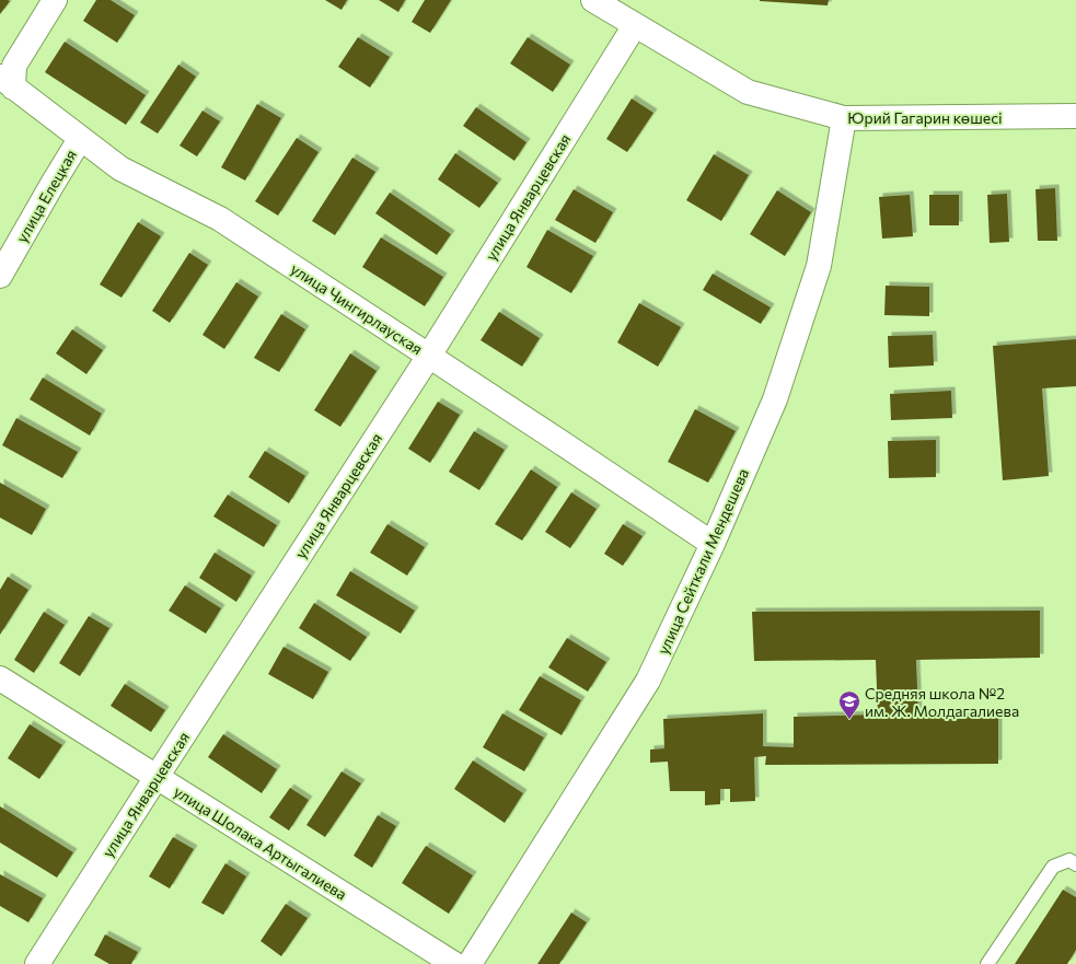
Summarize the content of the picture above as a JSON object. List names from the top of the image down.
{
  "streets": {
    "street": [
      "Юрий Гагарин көшесі",
      "улица Елецкая",
      "улица Январцевская",
      "улица Чингирлауская",
      "улица Сейткали Мендешева",
      "улица Шолака Артыгалиева"
    ]
  },
  "crossings": [
    ["Юрий Гагарин көшесі", "улица Январцевская"],
    ["Юрий Гагарин көшесі", "улица Сейткали Мендешева"],
    ["улица Елецкая", "улица Чингирлауская"],
    ["улица Январцевская", "улица Чингирлауская"],
    ["улица Январцевская", "улица Шолака Артыгалиева"],
    ["улица Чингирлауская", "улица Сейткали Мендешева"]
  ],
  "places": {
    "school or university": ["Средняя школа №2 им. Ж. Молдагалиева"]
  }
}
